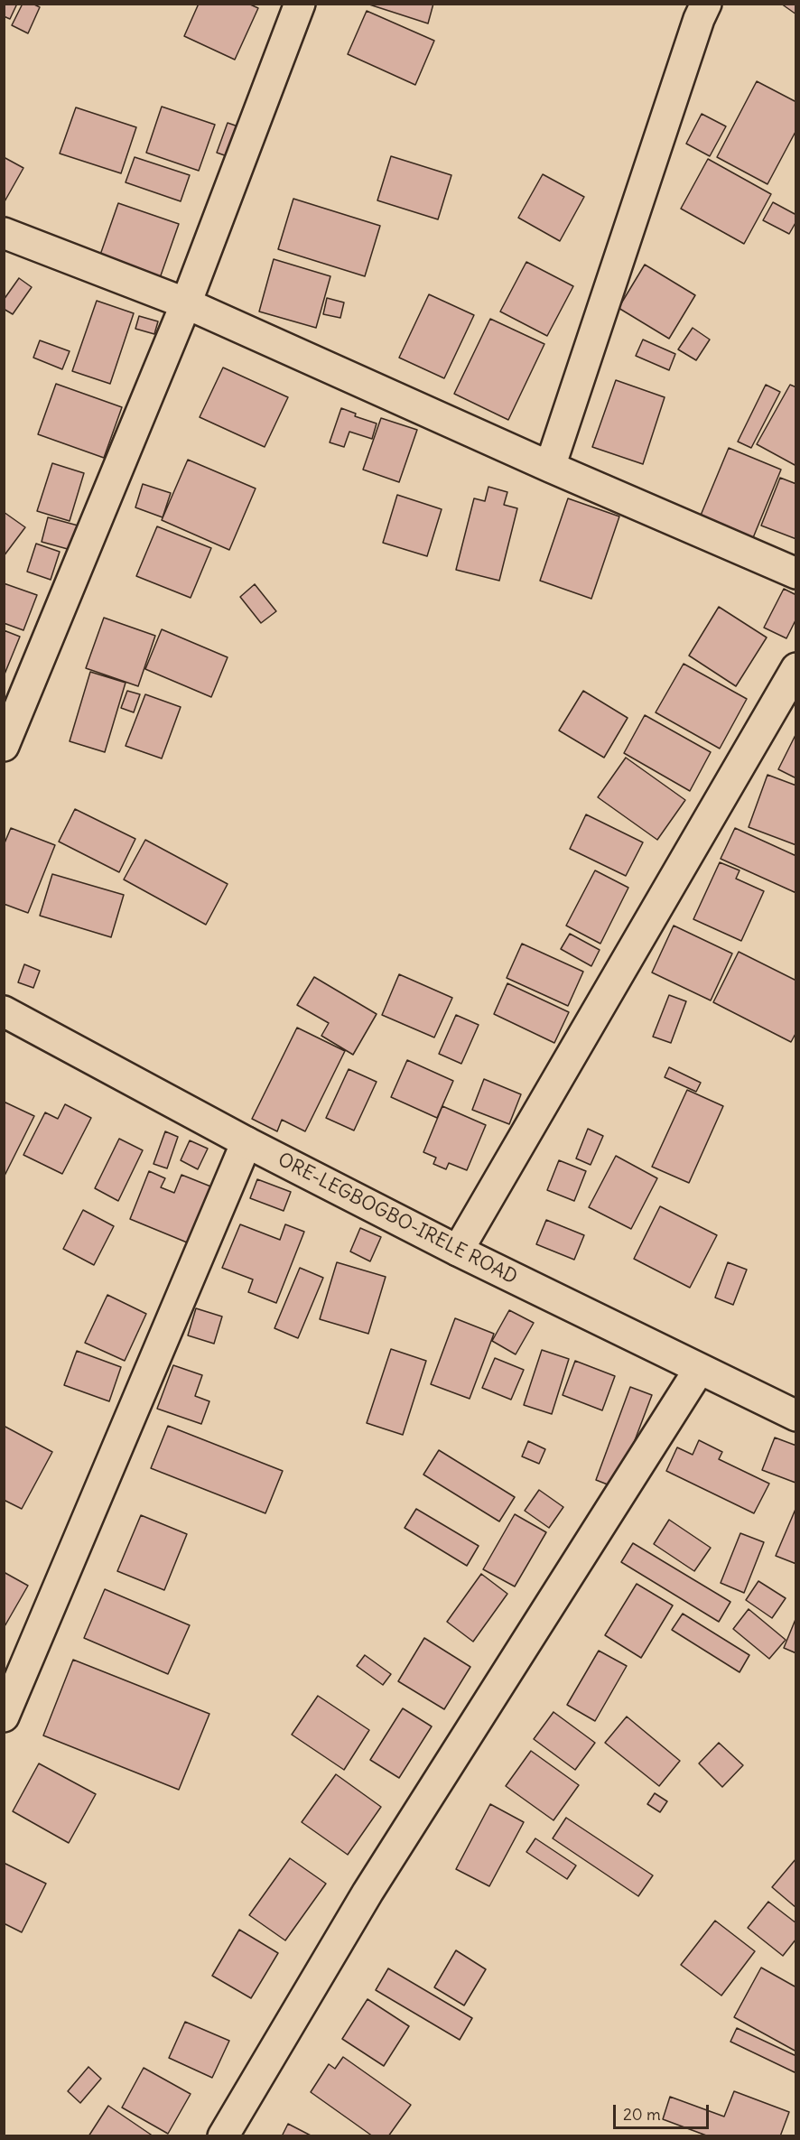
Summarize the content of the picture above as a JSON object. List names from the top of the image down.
{
  "streets": {
    "street": ["ORE-LEGBOGBO-IRELE ROAD"]
  },
  "scale_bar": "20 m"
}
